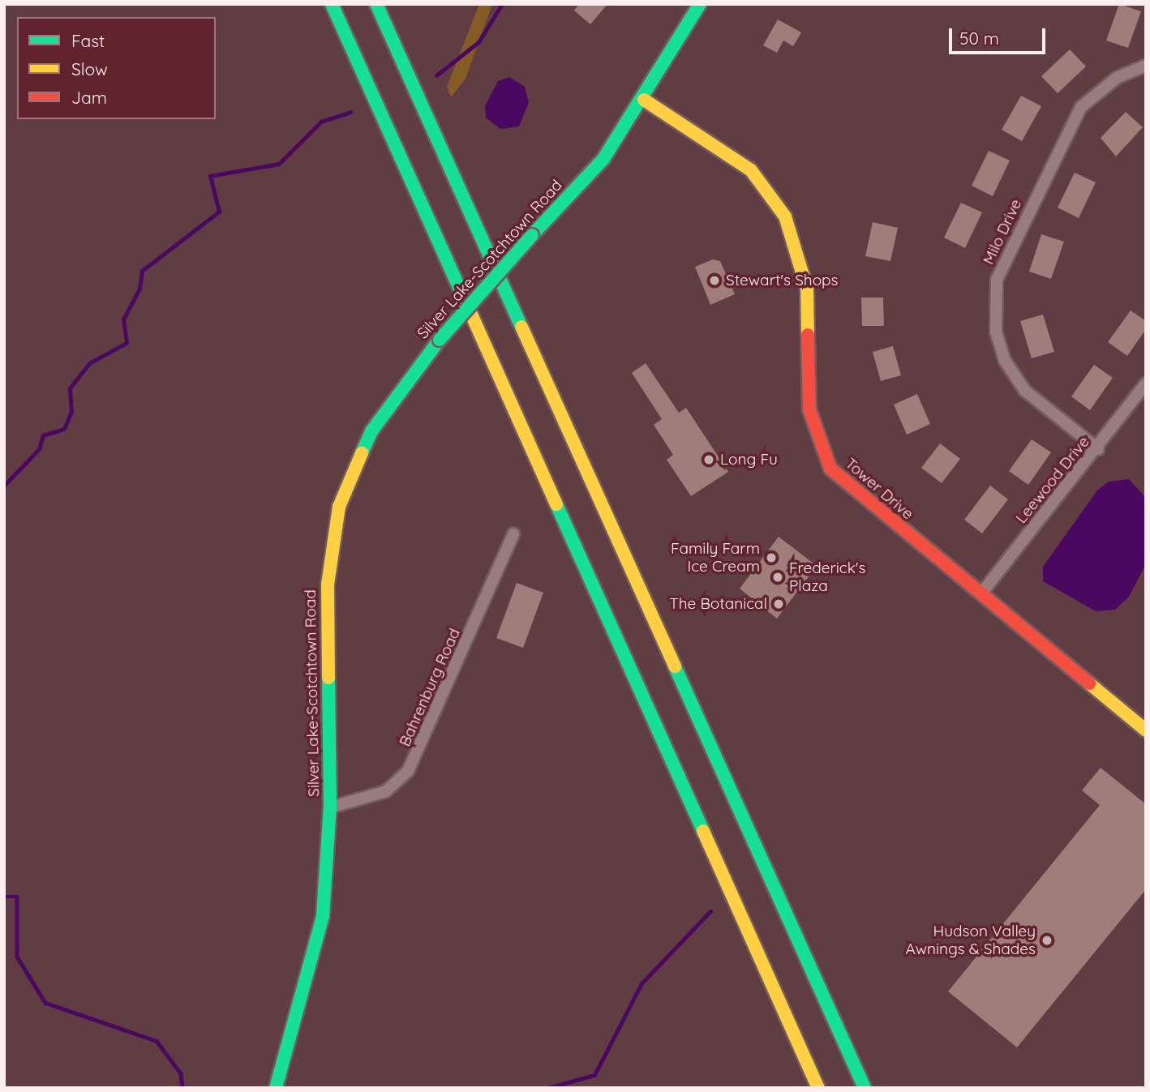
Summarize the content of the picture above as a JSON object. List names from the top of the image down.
{
  "streets": {
    "main road": ["Silver Lake-Scotchtown Road", "Tower Drive"],
    "street": ["Milo Drive", "Leewood Drive", "Bahrenburg Road"]
  },
  "crossings": [
    ["Milo Drive", "Leewood Drive"],
    ["Silver Lake-Scotchtown Road", "Tower Drive"],
    ["Silver Lake-Scotchtown Road", "Bahrenburg Road"],
    ["Leewood Drive", "Tower Drive"]
  ],
  "places": [
    "Stewart's Shops",
    "Long Fu",
    "Family Farm Ice Cream",
    "Frederick's Plaza",
    "The Botanical",
    "Hudson Valley Awnings & Shades"
  ],
  "legend": ["Fast", "Slow", "Jam"],
  "scale_bar": "50 m"
}
